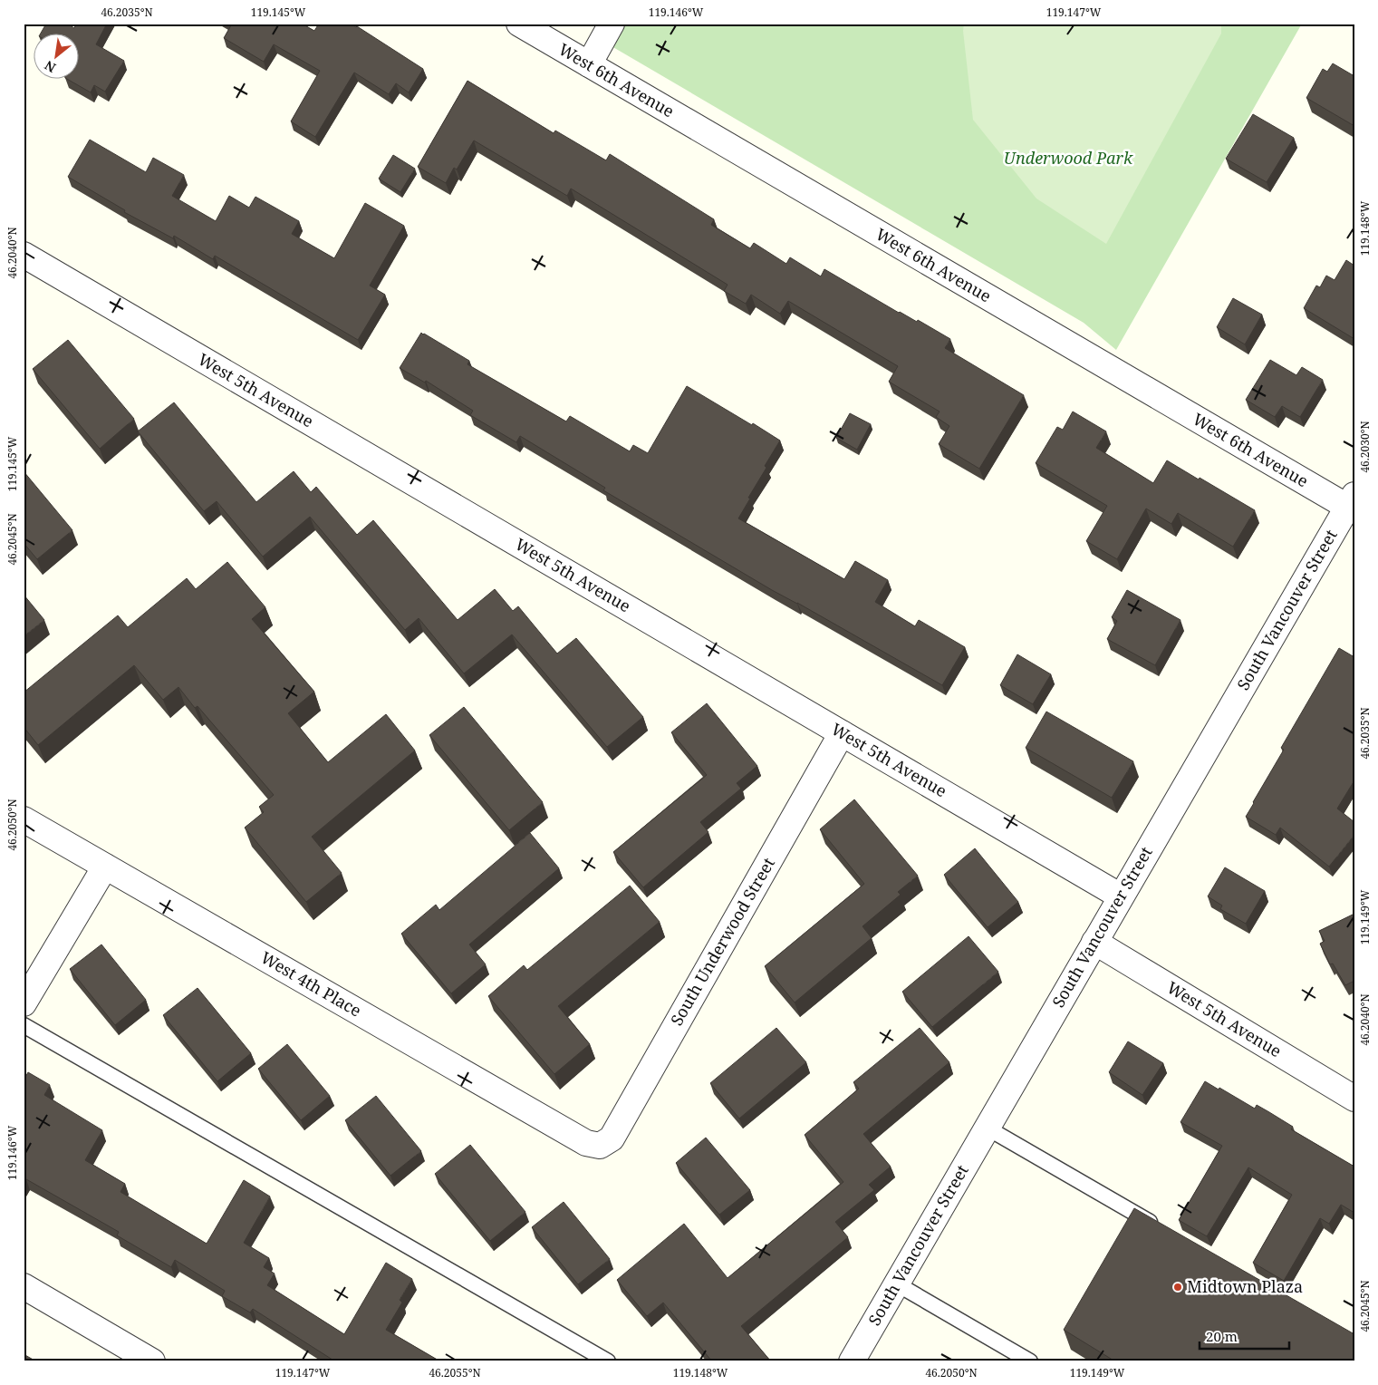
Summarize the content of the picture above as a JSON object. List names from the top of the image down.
{
  "streets": {
    "street": [
      "West 6th Avenue",
      "West 5th Avenue",
      "South Vancouver Street",
      "South Underwood Street",
      "West 4th Place"
    ]
  },
  "crossings": [
    ["West 6th Avenue", "South Vancouver Street"],
    ["West 5th Avenue", "South Vancouver Street"],
    ["West 5th Avenue", "South Underwood Street"],
    ["South Underwood Street", "West 4th Place"]
  ],
  "parks": ["Underwood Park"],
  "places": ["Midtown Plaza"],
  "scale_bar": "20 m",
  "north": "bottom left",
  "coordinates": [
    "46.2035°N",
    "119.145°W",
    "119.146°W",
    "119.147°W",
    "119.148°W",
    "46.2040°N",
    "46.2030°N",
    "46.2045°N",
    "46.2050°N",
    "119.149°W",
    "46.2055°N"
  ]
}
